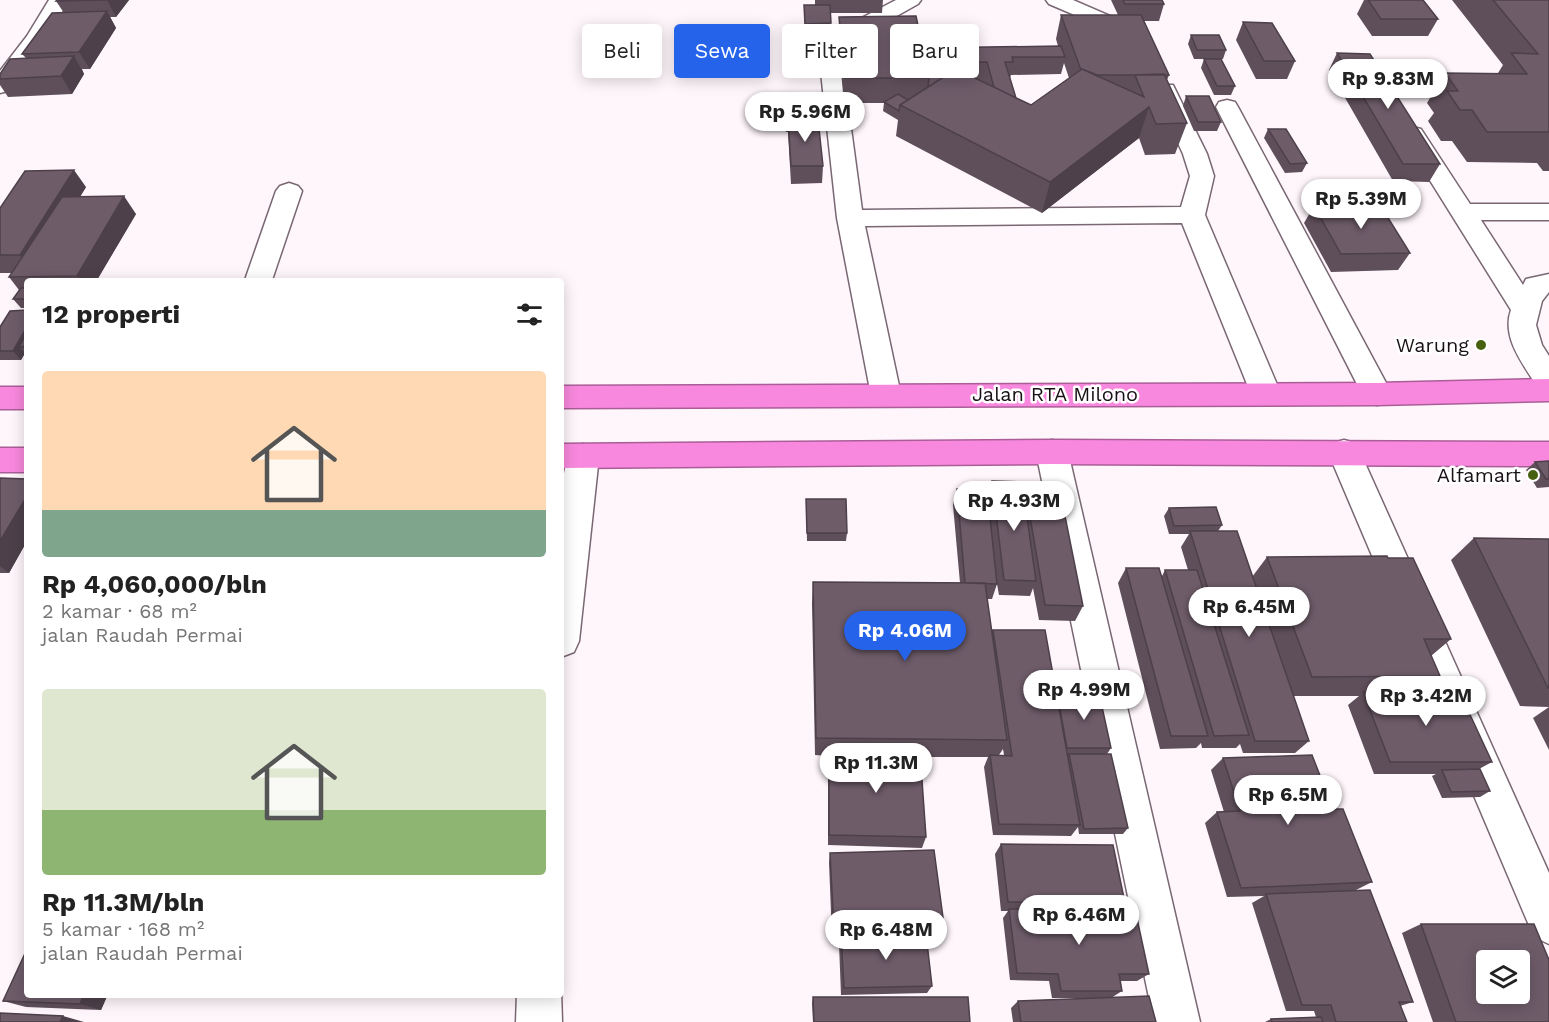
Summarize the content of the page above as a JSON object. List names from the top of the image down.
{
  "streets": {
    "highway": ["Jalan RTA Milono"]
  },
  "places": ["Warung", "Alfamart"],
  "page": {
    "chip": [
      "Beli",
      "Sewa",
      "Filter",
      "Baru"
    ],
    "price": [
      "Rp 9.83M",
      "Rp 5.96M",
      "Rp 5.39M",
      "Rp 4.93M",
      "Rp 6.45M",
      "Rp 4.06M",
      "Rp 4.99M",
      "Rp 3.42M",
      "Rp 11.3M",
      "Rp 6.5M",
      "Rp 6.46M",
      "Rp 6.48M"
    ],
    "heading": "12 properti",
    "list": [
      {
        "name": "Rp 4,060,000/bln",
        "note": "2 kamar · 68 m² · jalan Raudah Permai"
      },
      {
        "name": "Rp 11.3M/bln",
        "note": "5 kamar · 168 m² · jalan Raudah Permai"
      }
    ]
  }
}
